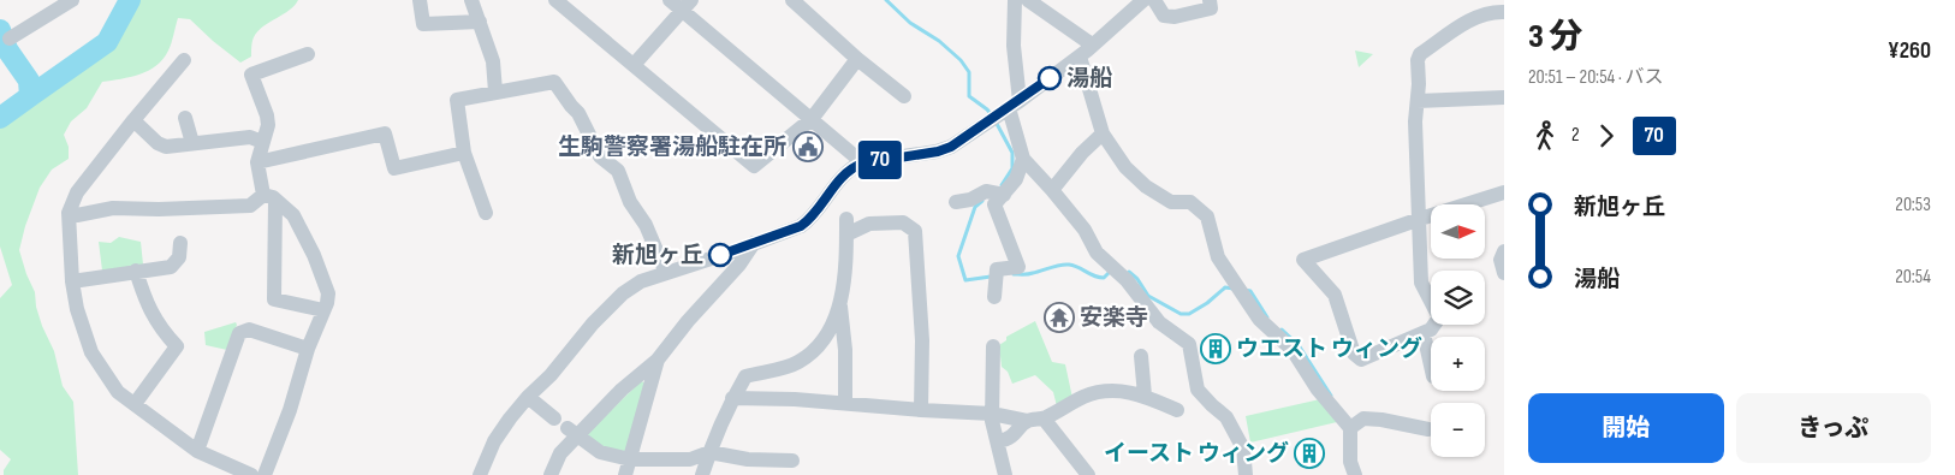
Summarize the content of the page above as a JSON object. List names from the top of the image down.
{
  "places": {
    "other": ["湯船", "新旭ヶ丘"],
    "public building": ["生駒警察署湯船駐在所"],
    "temple": ["安楽寺"],
    "building": ["ウエスト ウィング", "イースト ウィング"]
  },
  "lines": ["bus line 70"],
  "north": "right",
  "page": {
    "on_map": "70",
    "heading": ["3 分", "20:51 – 20:54 · バス", "¥260"],
    "legs": ["2", "70"],
    "list": [
      {
        "name": "新旭ヶ丘",
        "value": "20:53"
      },
      {
        "name": "湯船",
        "value": "20:54"
      }
    ],
    "map_buttons": ["+", "−"],
    "buttons": ["開始", "きっぷ"]
  }
}
